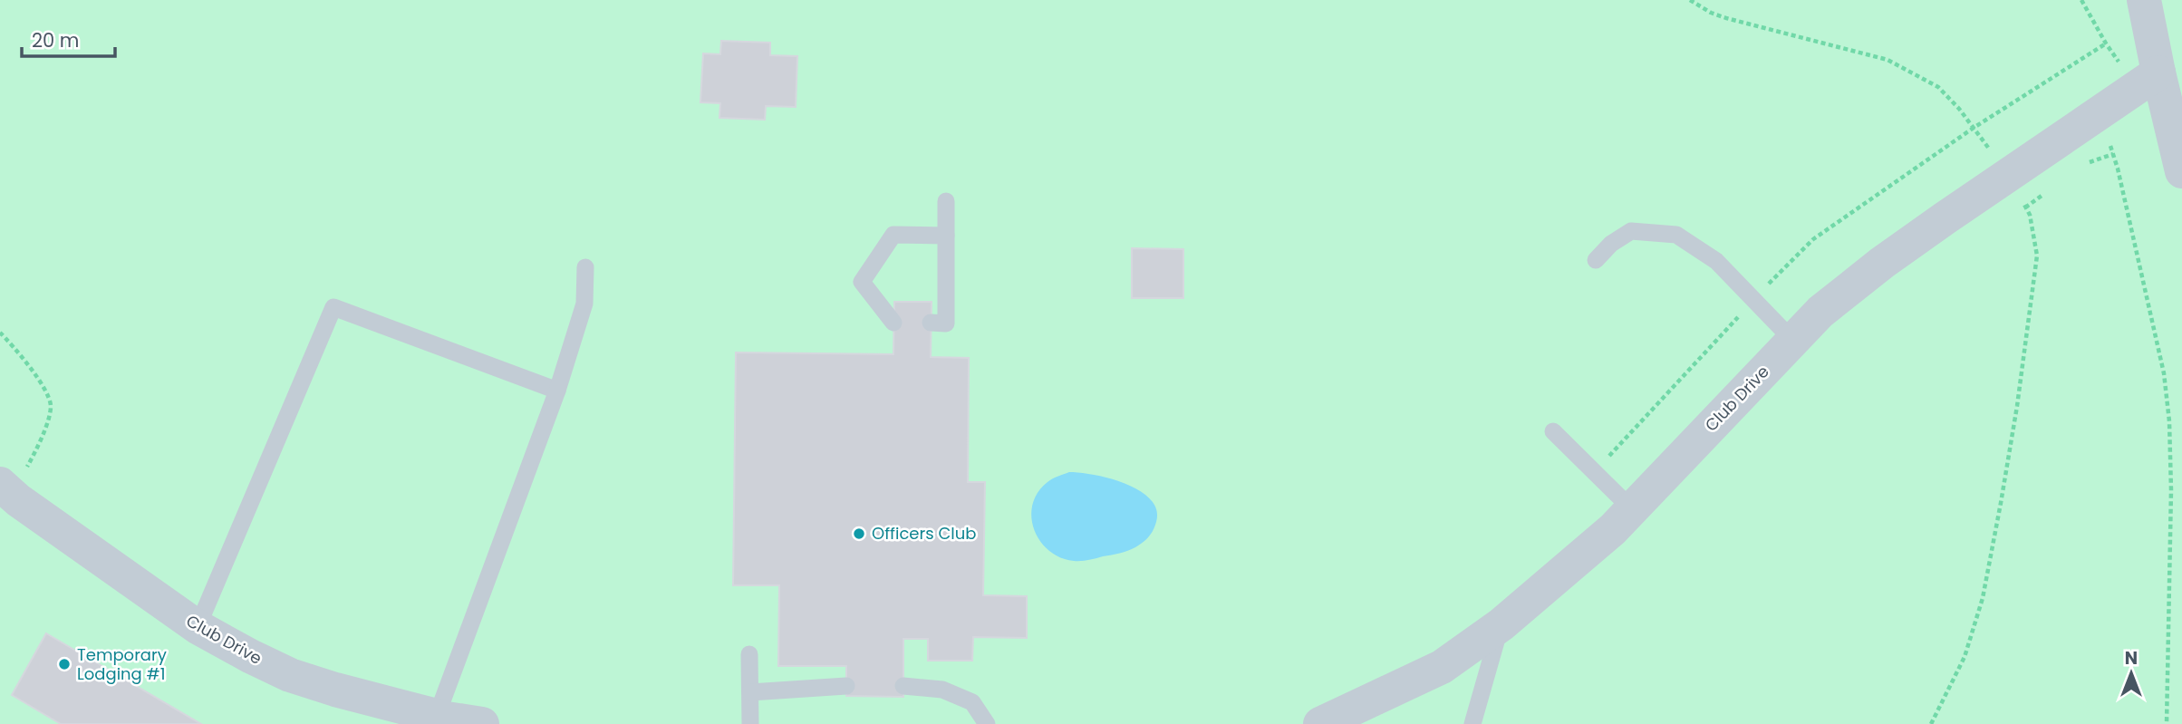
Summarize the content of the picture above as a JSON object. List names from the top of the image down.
{
  "streets": {
    "street": ["Club Drive"]
  },
  "places": ["Officers Club", "Temporary Lodging #1"],
  "scale_bar": "20 m",
  "north": "top"
}
